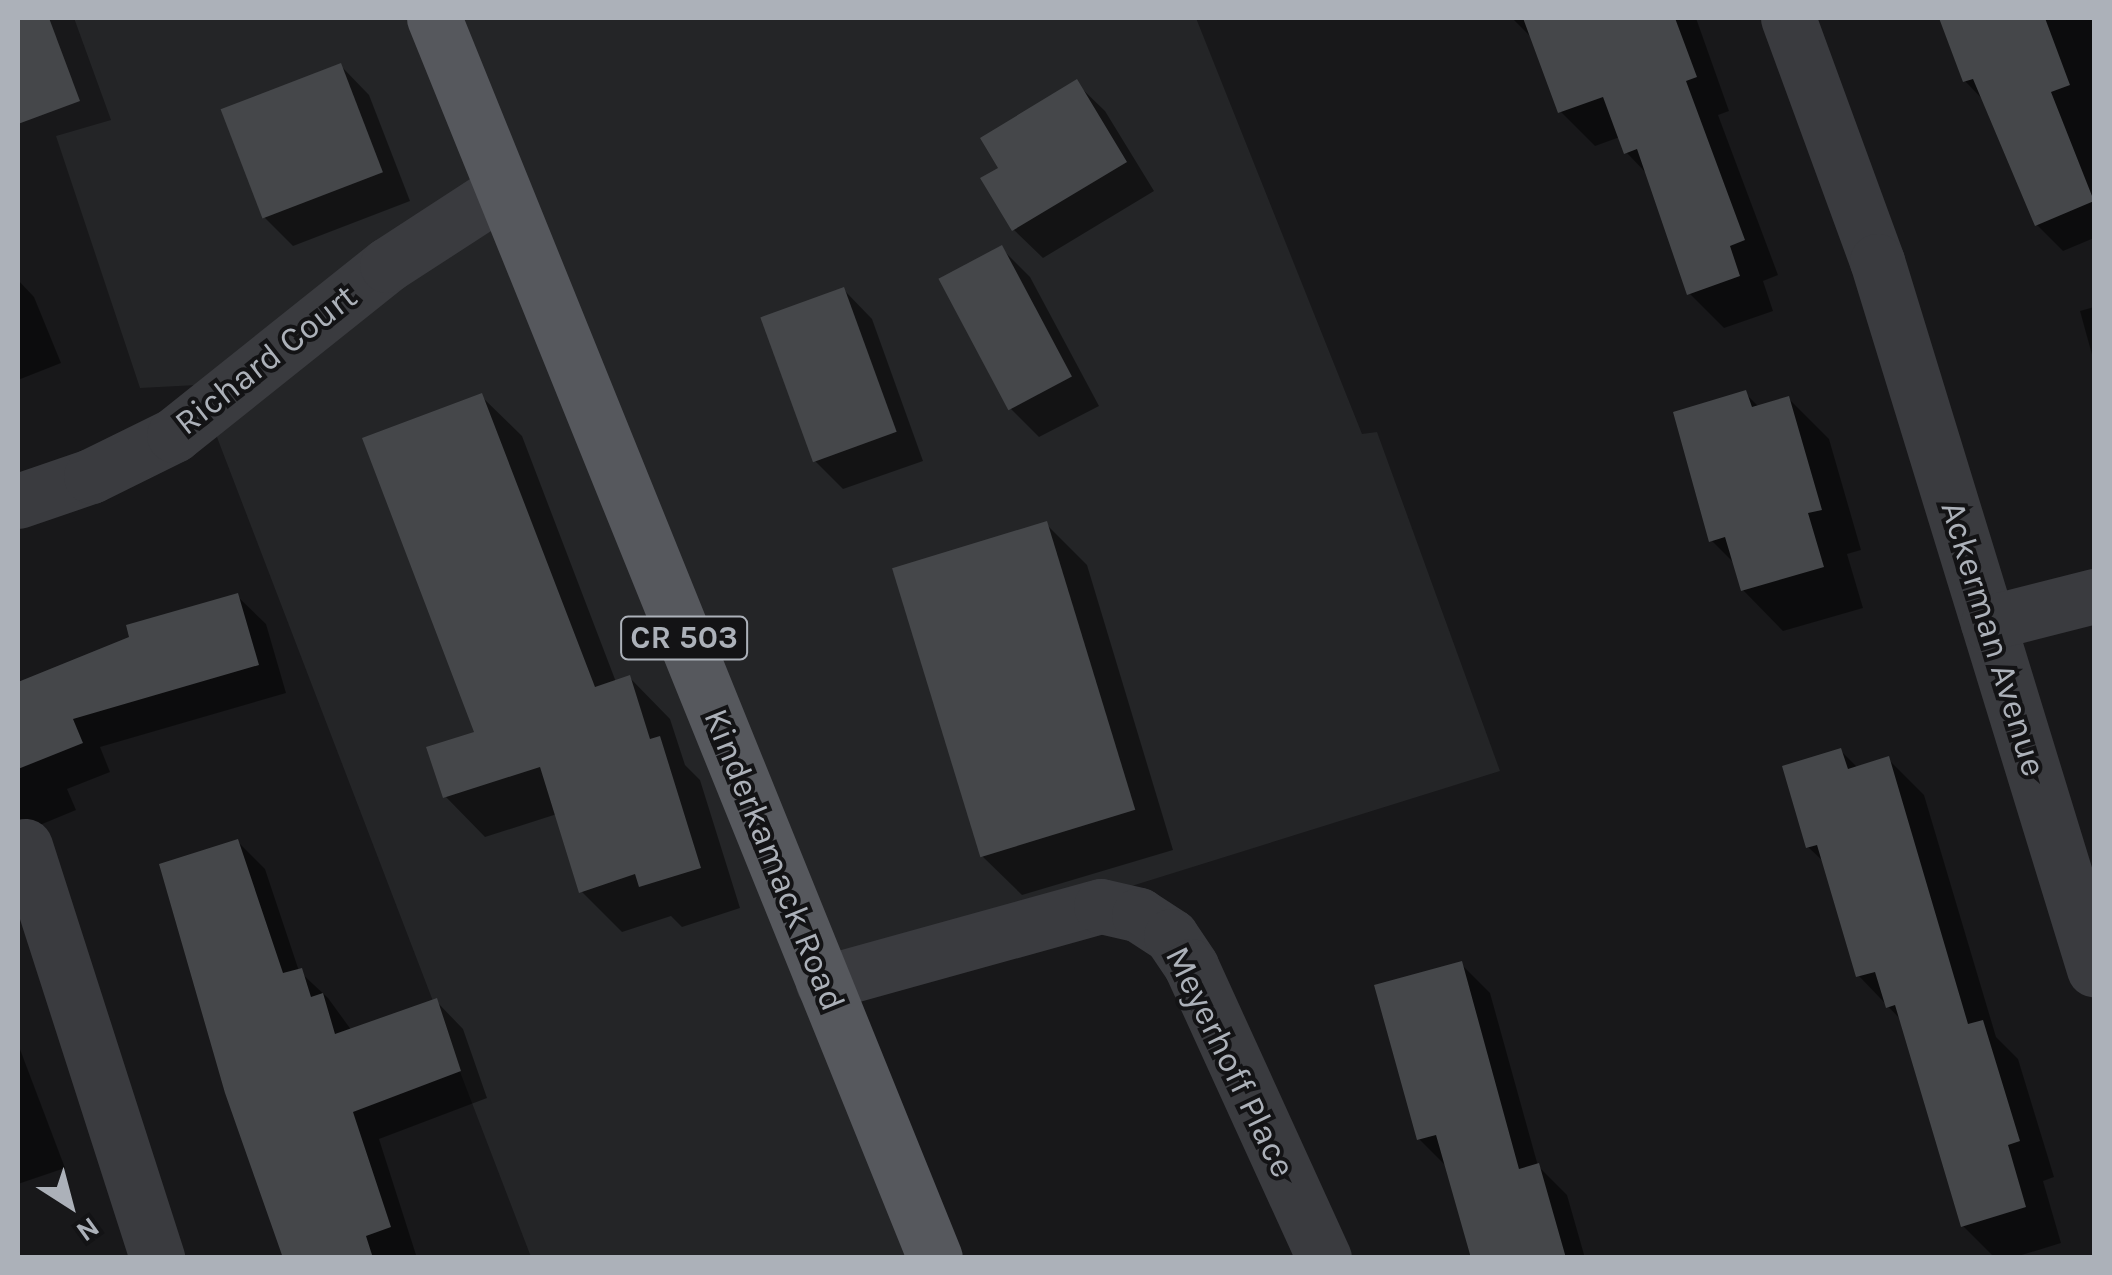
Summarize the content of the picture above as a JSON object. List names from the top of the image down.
{
  "streets": {
    "main road": ["CR 503", "Kinderkamack Road"],
    "street": ["Richard Court", "Ackerman Avenue", "Meyerhoff Place"]
  },
  "crossings": [
    ["Richard Court", "Kinderkamack Road"],
    ["Kinderkamack Road", "Meyerhoff Place"]
  ],
  "north": "bottom right"
}
